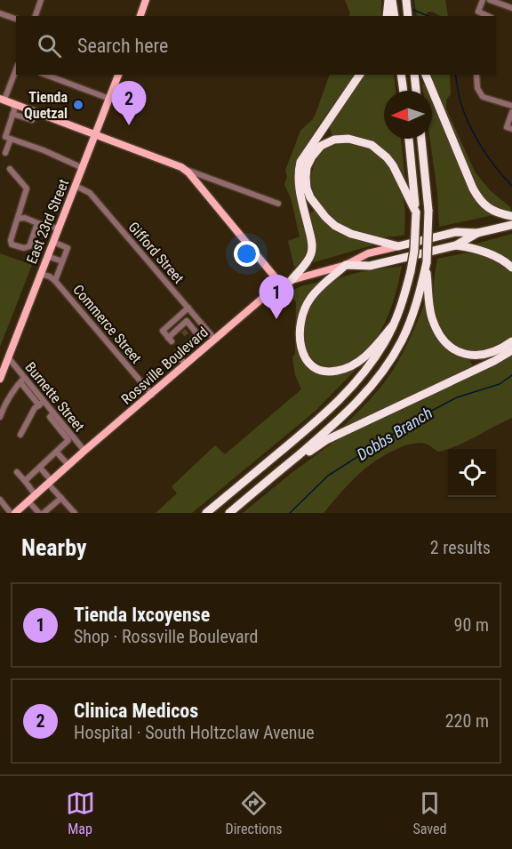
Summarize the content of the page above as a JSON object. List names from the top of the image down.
{
  "streets": {
    "highway": ["Rossville Boulevard"],
    "main road": ["East 23rd Street"],
    "street": ["Gifford Street", "Commerce Street", "Burnette Street"]
  },
  "crossings": [
    ["East 23rd Street", "Gifford Street"],
    ["East 23rd Street", "Commerce Street"],
    ["East 23rd Street", "Burnette Street"],
    ["Gifford Street", "Rossville Boulevard"],
    ["Commerce Street", "Rossville Boulevard"],
    ["Rossville Boulevard", "Burnette Street"]
  ],
  "water": ["Dobbs Branch"],
  "places": ["Tienda Quetzal"],
  "north": "left",
  "page": {
    "search": "Search here",
    "pins": ["2", "1"],
    "heading": ["Nearby", "2 results"],
    "list": [
      {
        "mark": "1",
        "name": "Tienda Ixcoyense",
        "note": "Shop · Rossville Boulevard",
        "value": "90 m"
      },
      {
        "mark": "2",
        "name": "Clinica Medicos",
        "note": "Hospital · South Holtzclaw Avenue",
        "value": "220 m"
      }
    ],
    "nav": ["Map", "Directions", "Saved"]
  }
}
